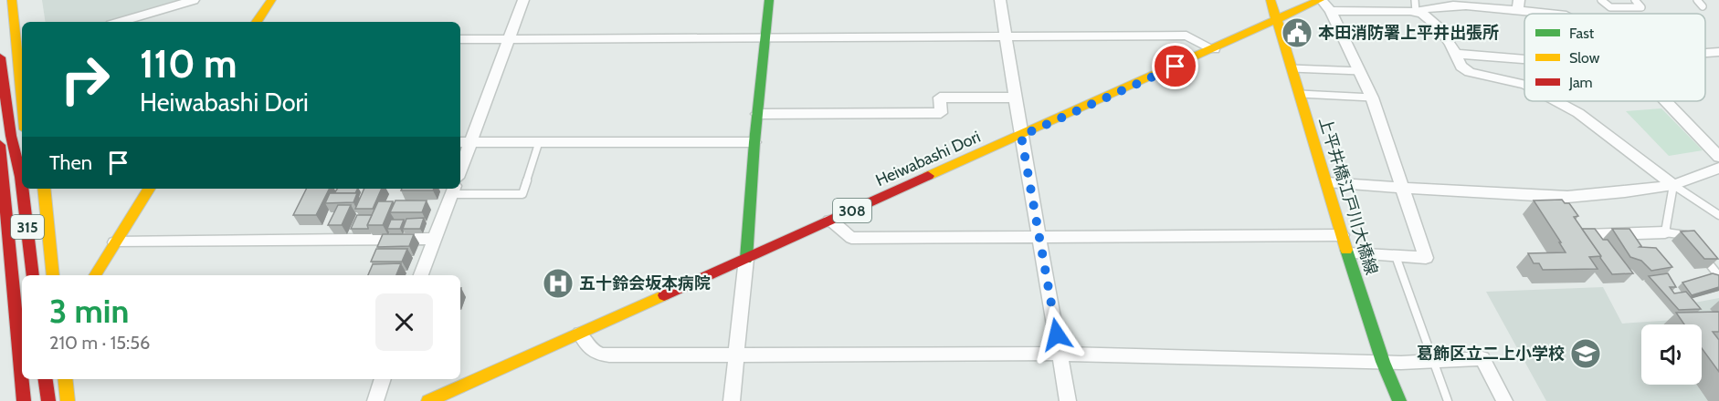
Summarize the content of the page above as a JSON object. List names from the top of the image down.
{
  "streets": {
    "main road": [
      "Heiwabashi Dori",
      "上平井橋江戸川大橋線",
      "308",
      "315"
    ]
  },
  "crossings": [
    ["Heiwabashi Dori", "上平井橋江戸川大橋線"]
  ],
  "places": {
    "public building": ["本田消防署上平井出張所"],
    "hospital": ["五十鈴会坂本病院"],
    "school or university": ["葛飾区立二上小学校"]
  },
  "legend": ["Fast", "Slow", "Jam"],
  "page": {
    "turn": ["110 m", "Heiwabashi Dori"],
    "then": "Then",
    "heading": ["3 min", "210 m · 15:56"]
  }
}
